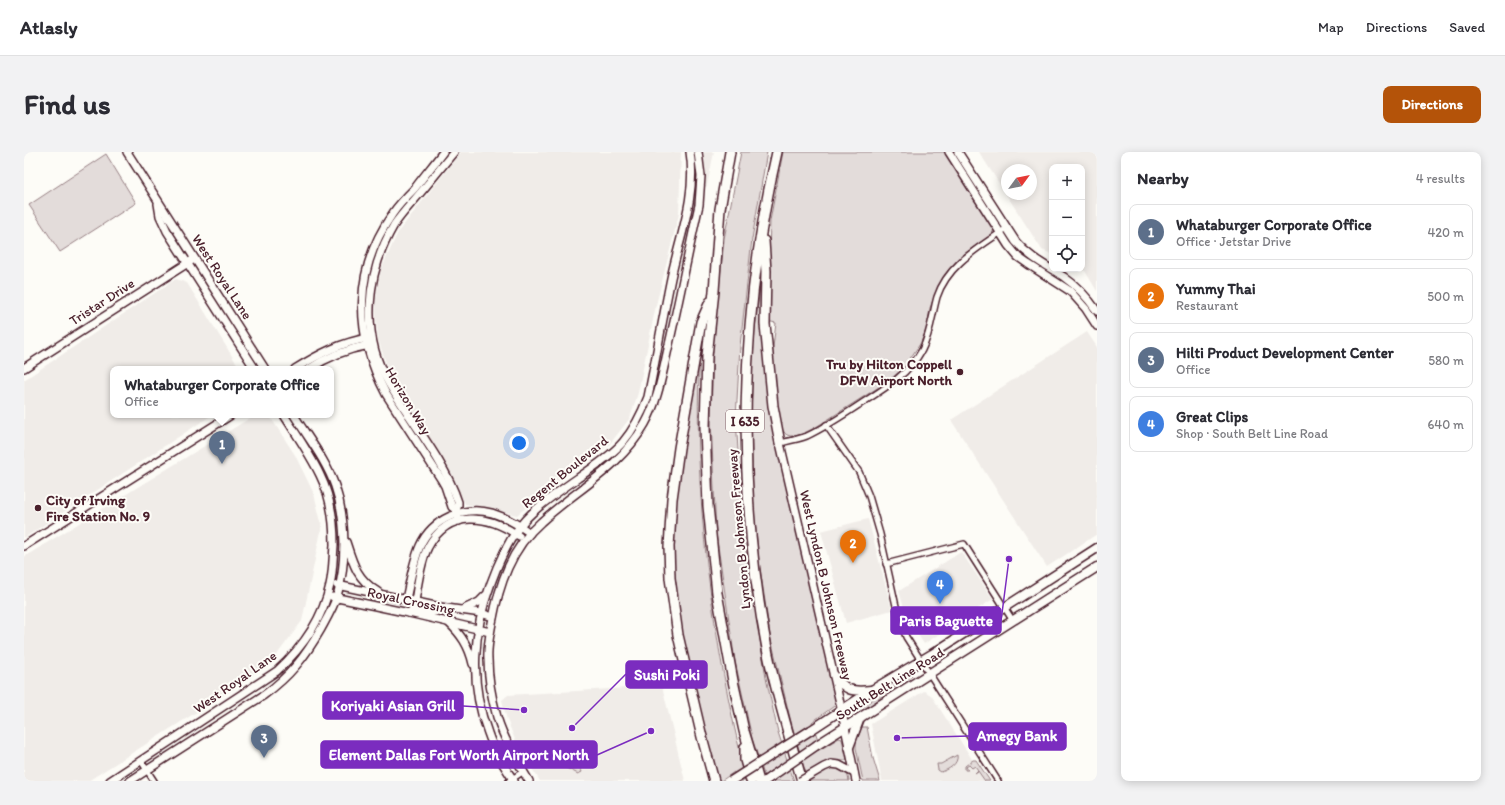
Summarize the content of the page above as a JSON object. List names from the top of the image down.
{
  "streets": {
    "highway": ["I 635", "Lyndon B Johnson Freeway"],
    "main road": ["South Belt Line Road"],
    "street": [
      "West Royal Lane",
      "Tristar Drive",
      "Horizon Way",
      "Regent Boulevard",
      "West Lyndon B Johnson Freeway",
      "Royal Crossing"
    ]
  },
  "crossings": [
    ["West Royal Lane", "Tristar Drive"],
    ["West Royal Lane", "Royal Crossing"],
    ["Regent Boulevard", "Royal Crossing"],
    ["West Lyndon B Johnson Freeway", "South Belt Line Road"]
  ],
  "places": [
    "Tru by Hilton Coppell DFW Airport North",
    "City of Irving Fire Station No. 9",
    "Paris Baguette",
    "Koriyaki Asian Grill",
    "Sushi Poki",
    "Element Dallas Fort Worth Airport North",
    "Amegy Bank"
  ],
  "north": "top right",
  "page": {
    "header": "Atlasly",
    "nav": ["Map", "Directions", "Saved"],
    "buttons": "Directions",
    "title": "Find us",
    "heading": ["Nearby", "4 results"],
    "map_buttons": ["+", "−"],
    "list": [
      {
        "mark": "1",
        "name": "Whataburger Corporate Office",
        "note": "Office · Jetstar Drive",
        "value": "420 m"
      },
      {
        "mark": "2",
        "name": "Yummy Thai",
        "note": "Restaurant",
        "value": "500 m"
      },
      {
        "mark": "3",
        "name": "Hilti Product Development Center",
        "note": "Office",
        "value": "580 m"
      },
      {
        "mark": "4",
        "name": "Great Clips",
        "note": "Shop · South Belt Line Road",
        "value": "640 m"
      }
    ],
    "popup": ["Whataburger Corporate Office", "Office"],
    "pins": [
      "1",
      "2",
      "4",
      "3"
    ]
  }
}
